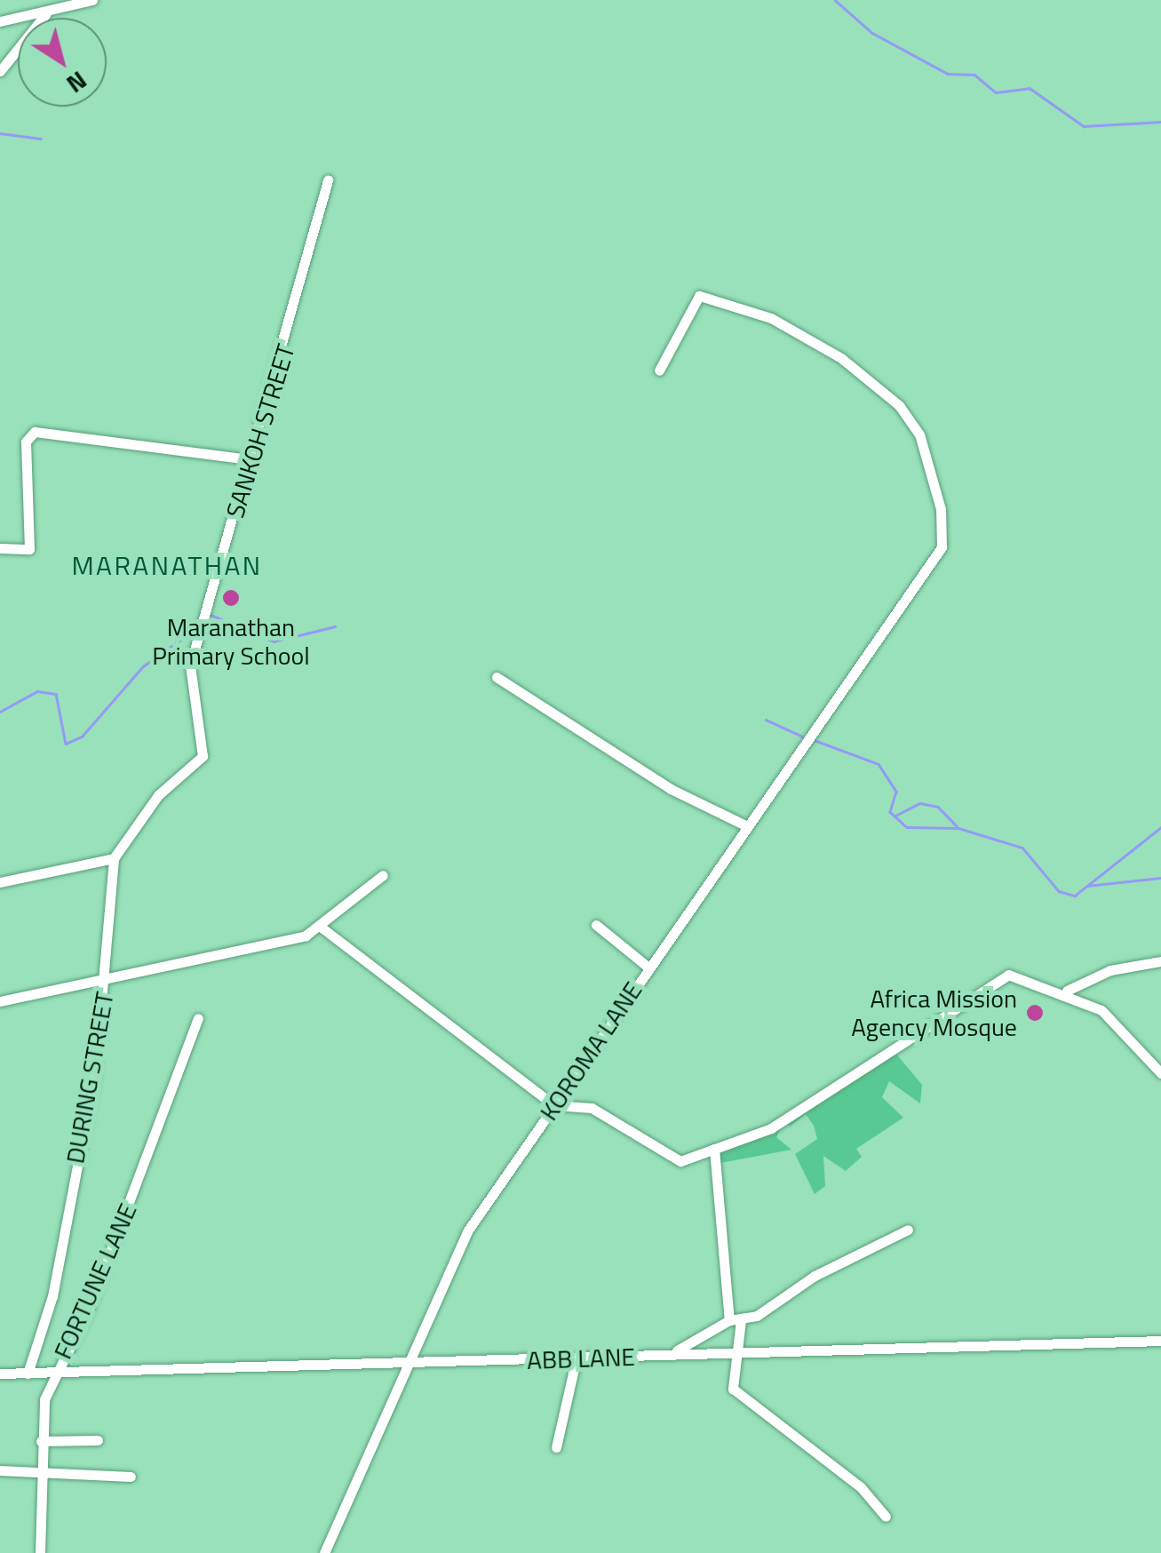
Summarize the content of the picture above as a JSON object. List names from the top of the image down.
{
  "streets": {
    "street": [
      "SANKOH STREET",
      "KOROMA LANE",
      "DURING STREET",
      "FORTUNE LANE",
      "ABB LANE"
    ]
  },
  "crossings": [
    ["SANKOH STREET", "DURING STREET"],
    ["KOROMA LANE", "ABB LANE"],
    ["DURING STREET", "ABB LANE"],
    ["FORTUNE LANE", "ABB LANE"]
  ],
  "districts": ["MARANATHAN"],
  "places": ["Maranathan Primary School", "Africa Mission Agency Mosque"],
  "north": "bottom right"
}
